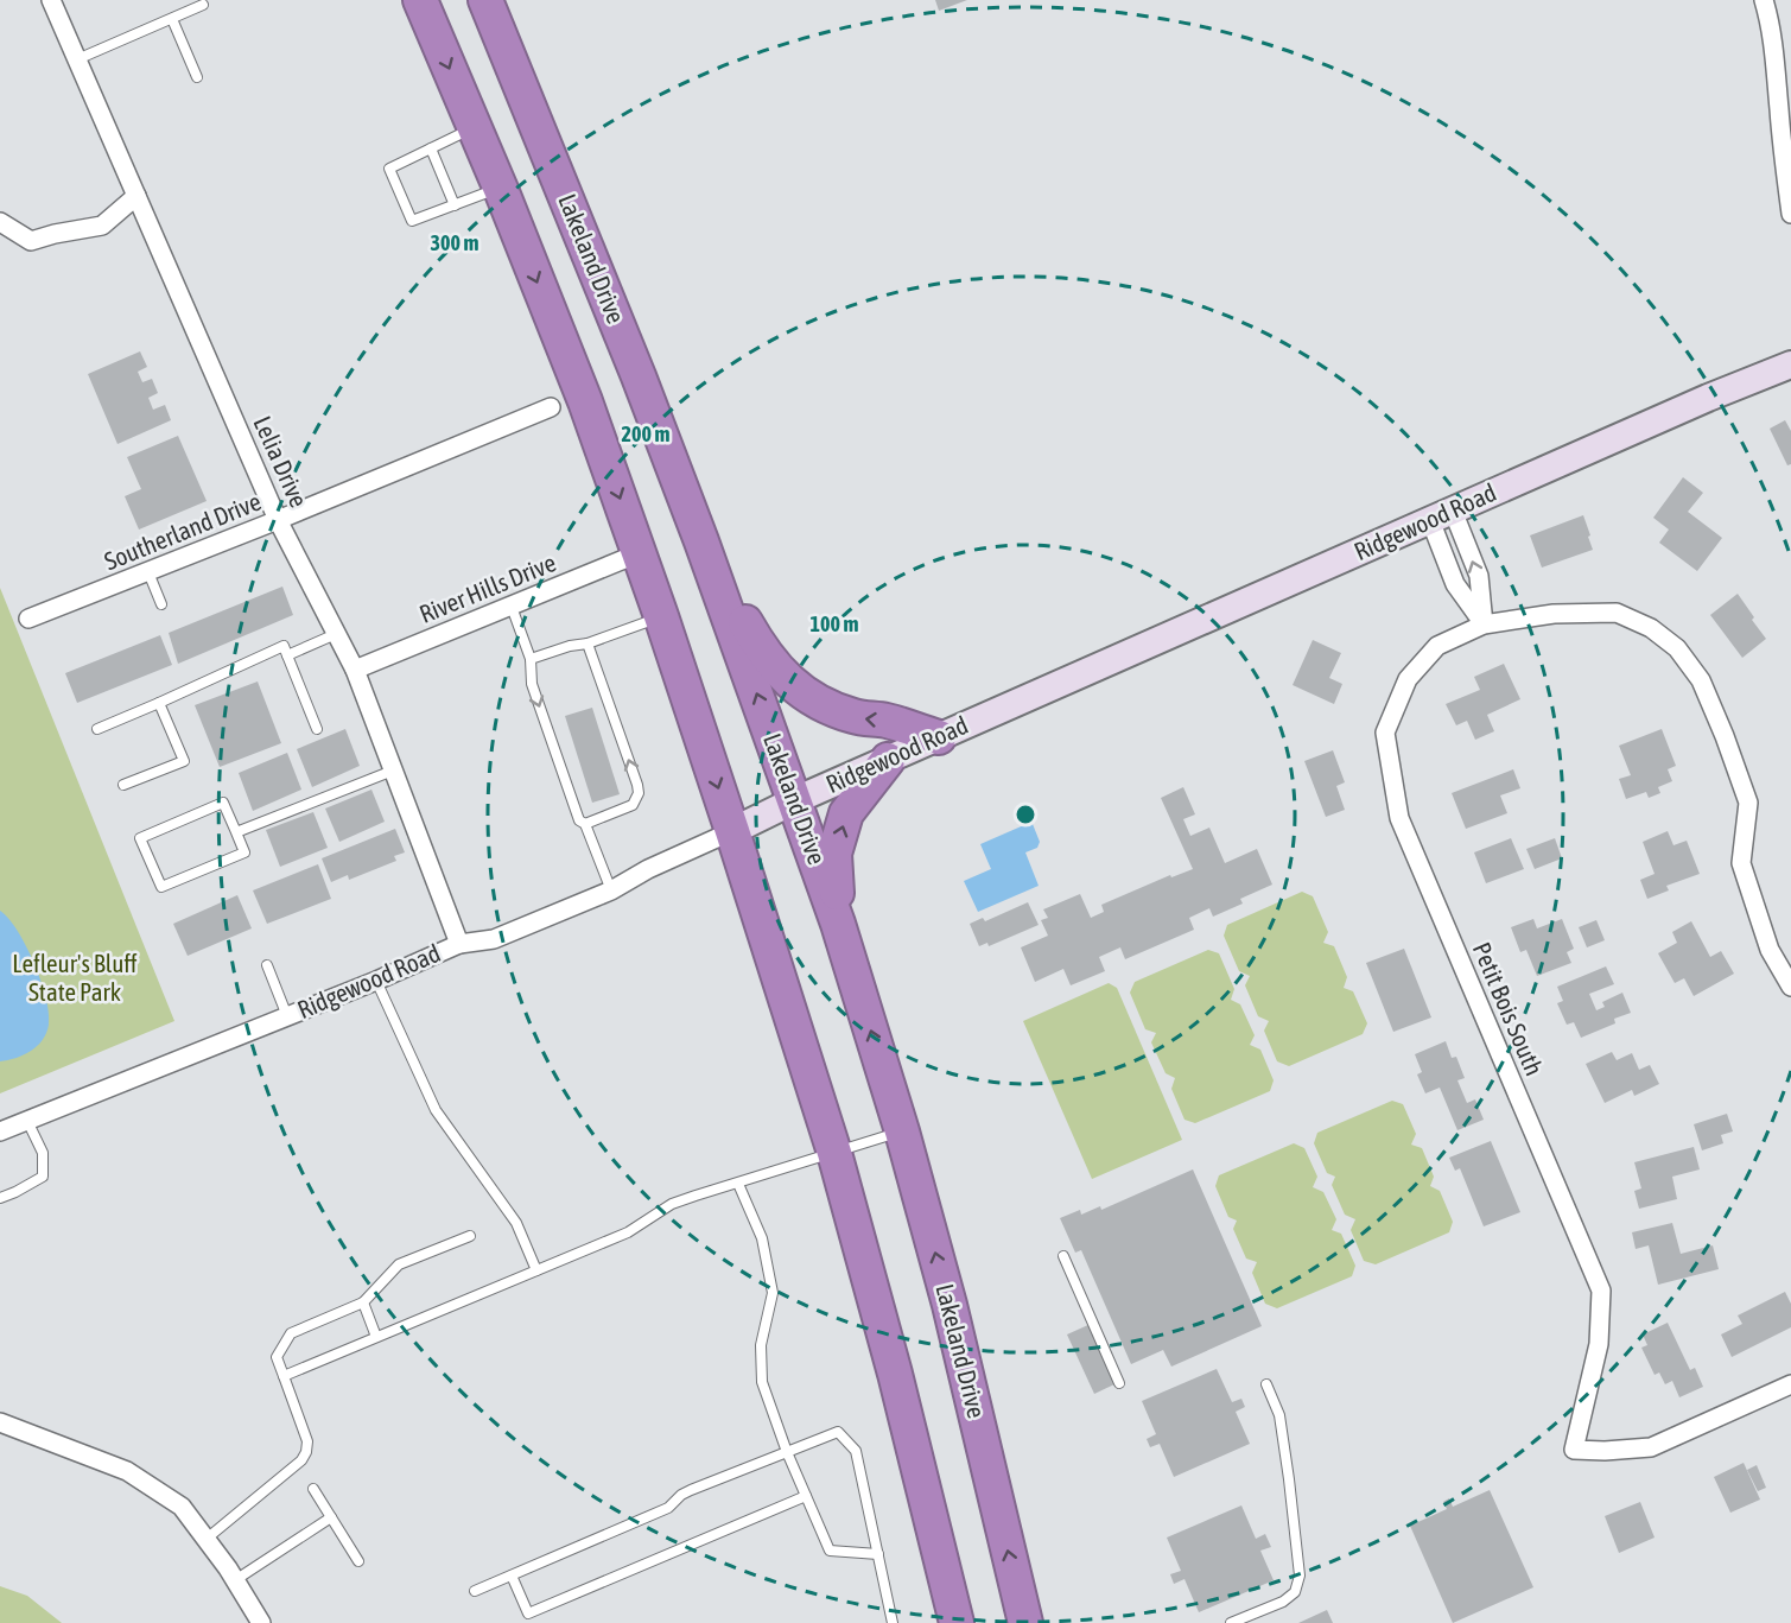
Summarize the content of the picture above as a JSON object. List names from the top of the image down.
{
  "streets": {
    "highway": ["Lakeland Drive"],
    "street": [
      "Lelia Drive",
      "Ridgewood Road",
      "Southerland Drive",
      "River Hills Drive",
      "Petit Bois South"
    ]
  },
  "crossings": [
    ["Lakeland Drive", "Ridgewood Road"],
    ["Lelia Drive", "Ridgewood Road"],
    ["Lelia Drive", "Southerland Drive"],
    ["Lelia Drive", "River Hills Drive"]
  ],
  "parks": ["Lefleur's Bluff State Park"],
  "rings": ["300 m", "200 m", "100 m"]
}
